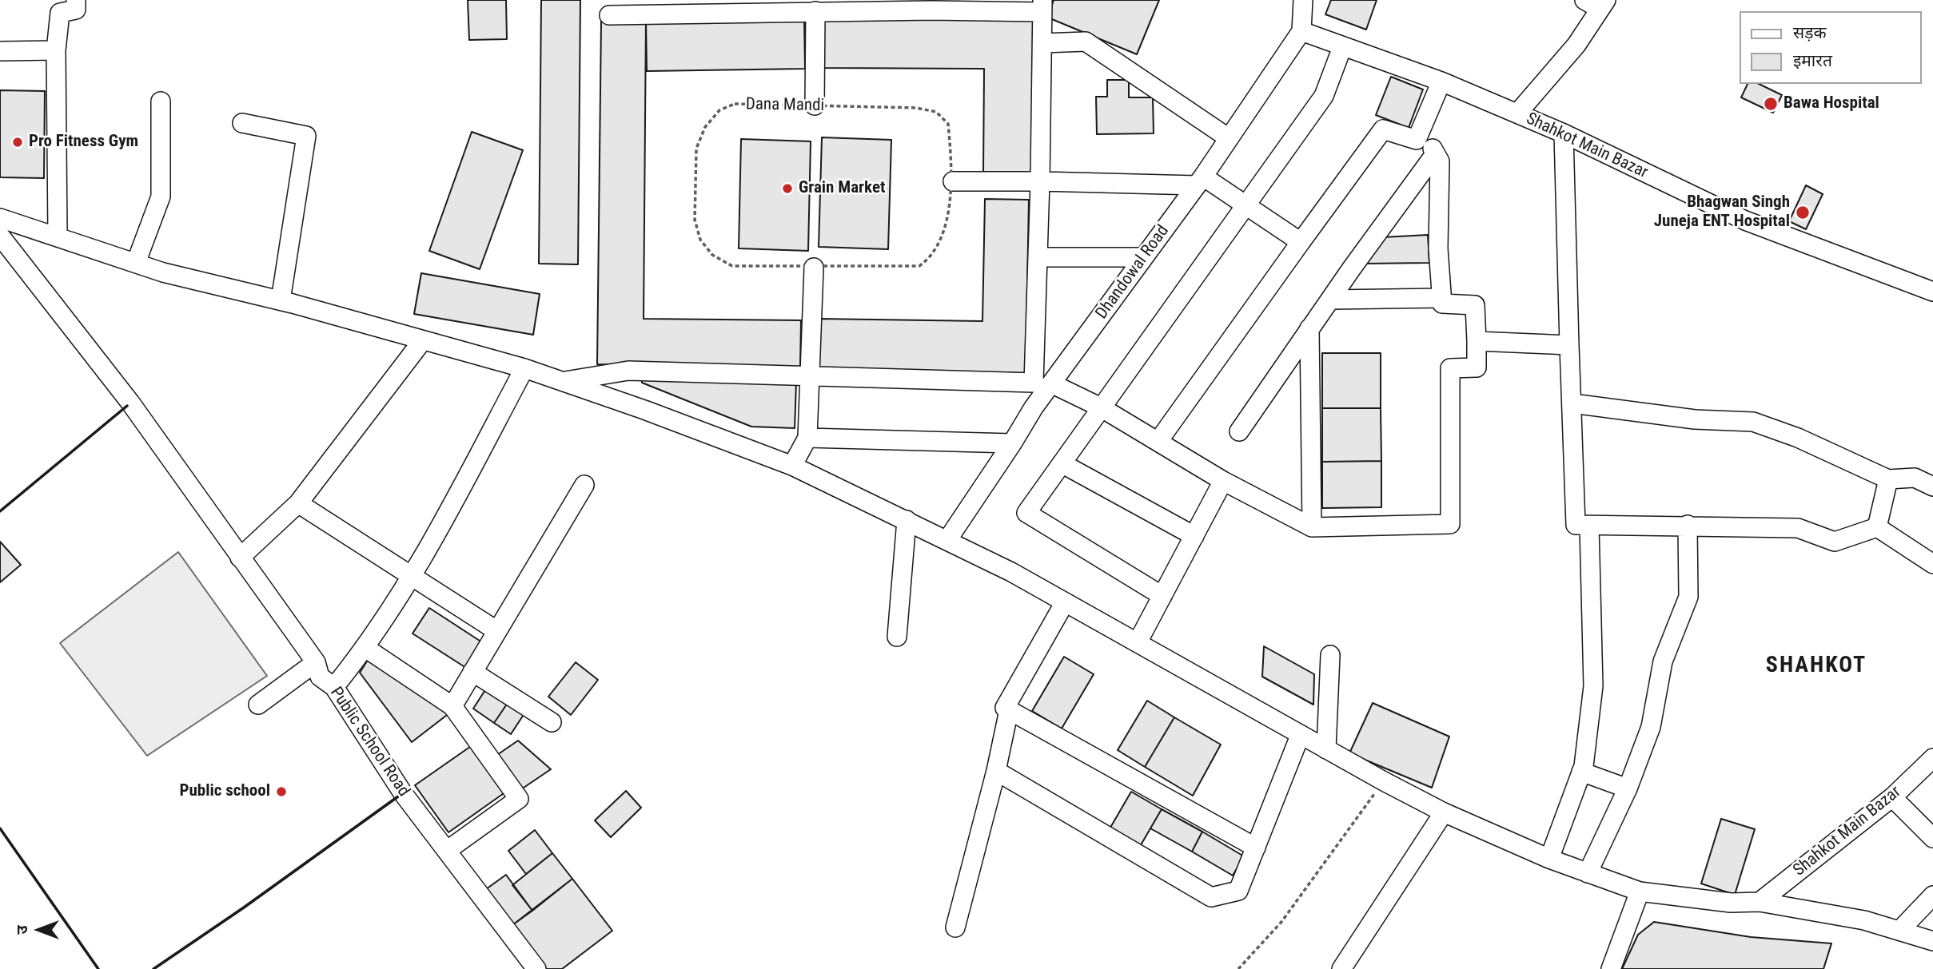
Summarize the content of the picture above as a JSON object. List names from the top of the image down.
{
  "streets": {
    "street": ["Shahkot Main Bazar", "Dhandowal Road", "Public School Road"],
    "path": ["Dana Mandi"]
  },
  "crossings": [
    ["Shahkot Main Bazar", "Dhandowal Road"]
  ],
  "districts": ["SHAHKOT"],
  "places": [
    "Bawa Hospital",
    "Pro Fitness Gym",
    "Grain Market",
    "Bhagwan Singh Juneja ENT Hospital",
    "Public school"
  ],
  "legend": ["सड़क", "इमारत"],
  "north": "left"
}
